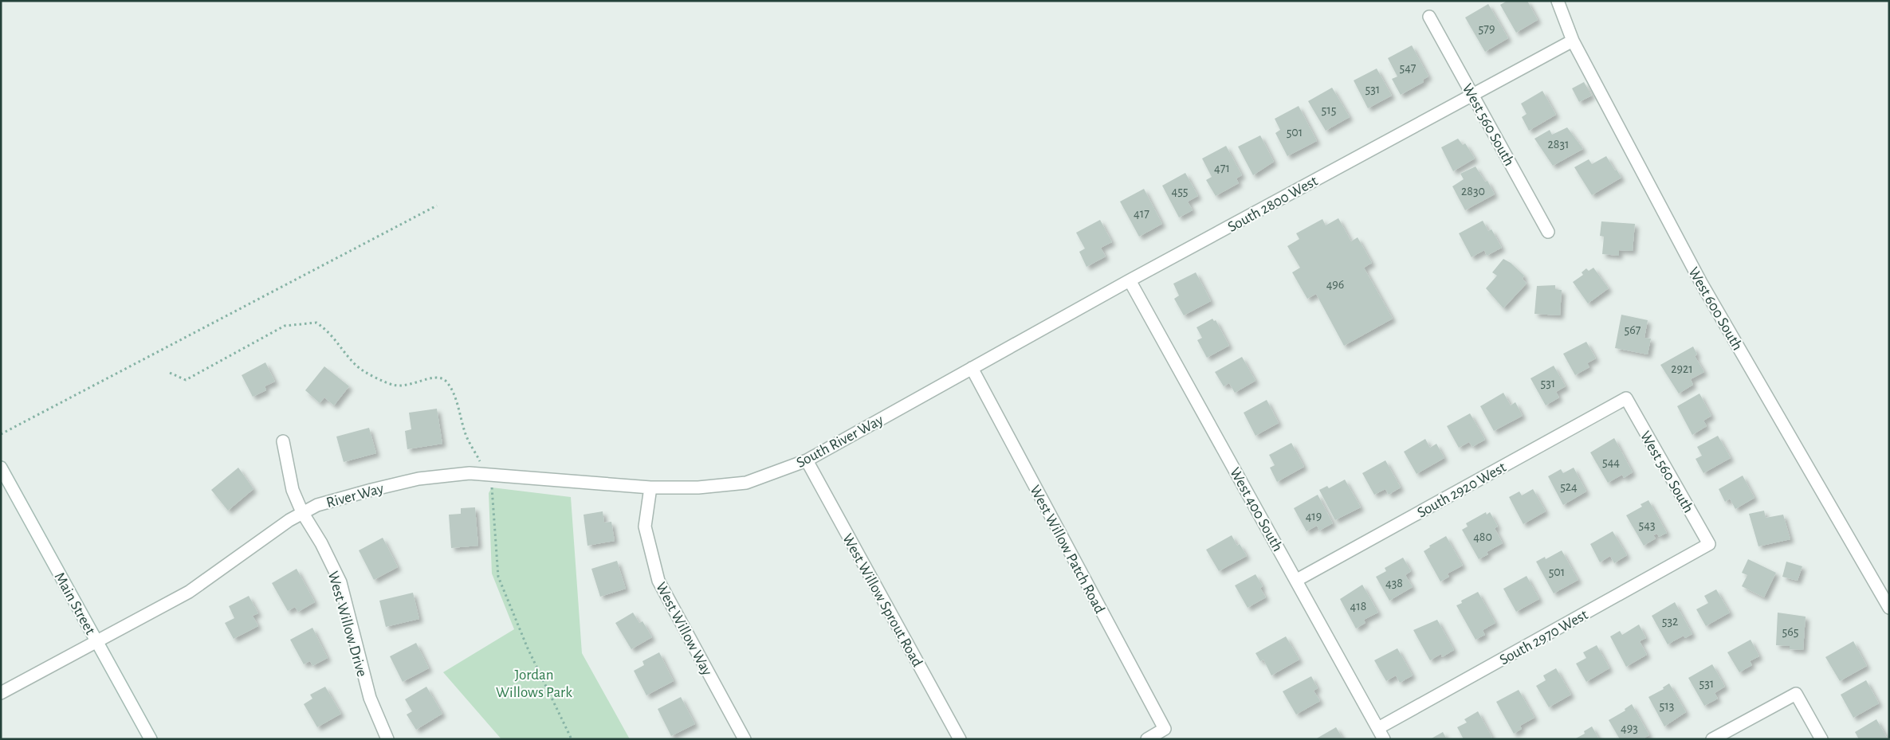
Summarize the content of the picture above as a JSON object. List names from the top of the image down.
{
  "streets": {
    "street": [
      "West 560 South",
      "South 2800 West",
      "West 600 South",
      "South River Way",
      "South 2920 West",
      "River Way",
      "West 400 South",
      "West Willow Patch Road",
      "West Willow Sprout Road",
      "Main Street",
      "West Willow Drive",
      "West Willow Way",
      "South 2970 West"
    ]
  },
  "crossings": [
    ["West 560 South", "South 2800 West"],
    ["West 560 South", "South 2920 West"],
    ["West 560 South", "South 2970 West"],
    ["South 2800 West", "West 600 South"],
    ["South 2800 West", "South River Way"],
    ["South 2800 West", "West 400 South"],
    ["South 2800 West", "West Willow Patch Road"],
    ["South River Way", "River Way"],
    ["South River Way", "West Willow Patch Road"],
    ["South River Way", "West Willow Sprout Road"],
    ["South River Way", "West Willow Way"],
    ["South 2920 West", "West 400 South"],
    ["River Way", "Main Street"],
    ["River Way", "West Willow Drive"],
    ["River Way", "West Willow Way"],
    ["West 400 South", "South 2970 West"]
  ],
  "parks": ["Jordan Willows Park"],
  "house_numbers": [
    "579",
    "547",
    "531",
    "515",
    "501",
    "2831",
    "471",
    "455",
    "2830",
    "417",
    "496",
    "567",
    "2921",
    "531",
    "544",
    "524",
    "419",
    "543",
    "480",
    "501",
    "438",
    "418",
    "532",
    "565",
    "531",
    "513",
    "493"
  ]
}
